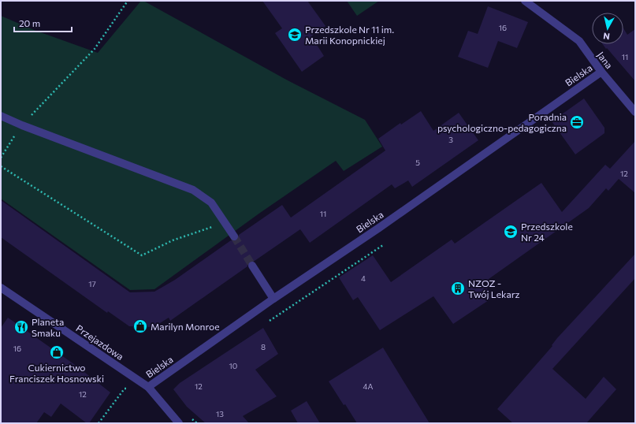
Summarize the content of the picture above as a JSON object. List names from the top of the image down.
{
  "streets": {
    "street": ["Jana", "Bielska", "Przejazdowa"]
  },
  "crossings": [
    ["Jana", "Bielska"],
    ["Bielska", "Przejazdowa"]
  ],
  "places": {
    "school or university": ["Przedszkole Nr 11 im. Marii Konopnickiej", "Przedszkole Nr 24"],
    "office": ["Poradnia psychologiczno-pedagogiczna"],
    "building": ["NZOZ - Twój Lekarz"],
    "shop": ["Marilyn Monroe", "Cukiernictwo Franciszek Hosnowski"],
    "restaurant": ["Planeta Smaku"]
  },
  "house_numbers": [
    "16",
    "11",
    "3",
    "5",
    "12",
    "11",
    "4",
    "17",
    "8",
    "16",
    "10",
    "12",
    "4A",
    "12",
    "13"
  ],
  "scale_bar": "20 m",
  "north": "bottom"
}
